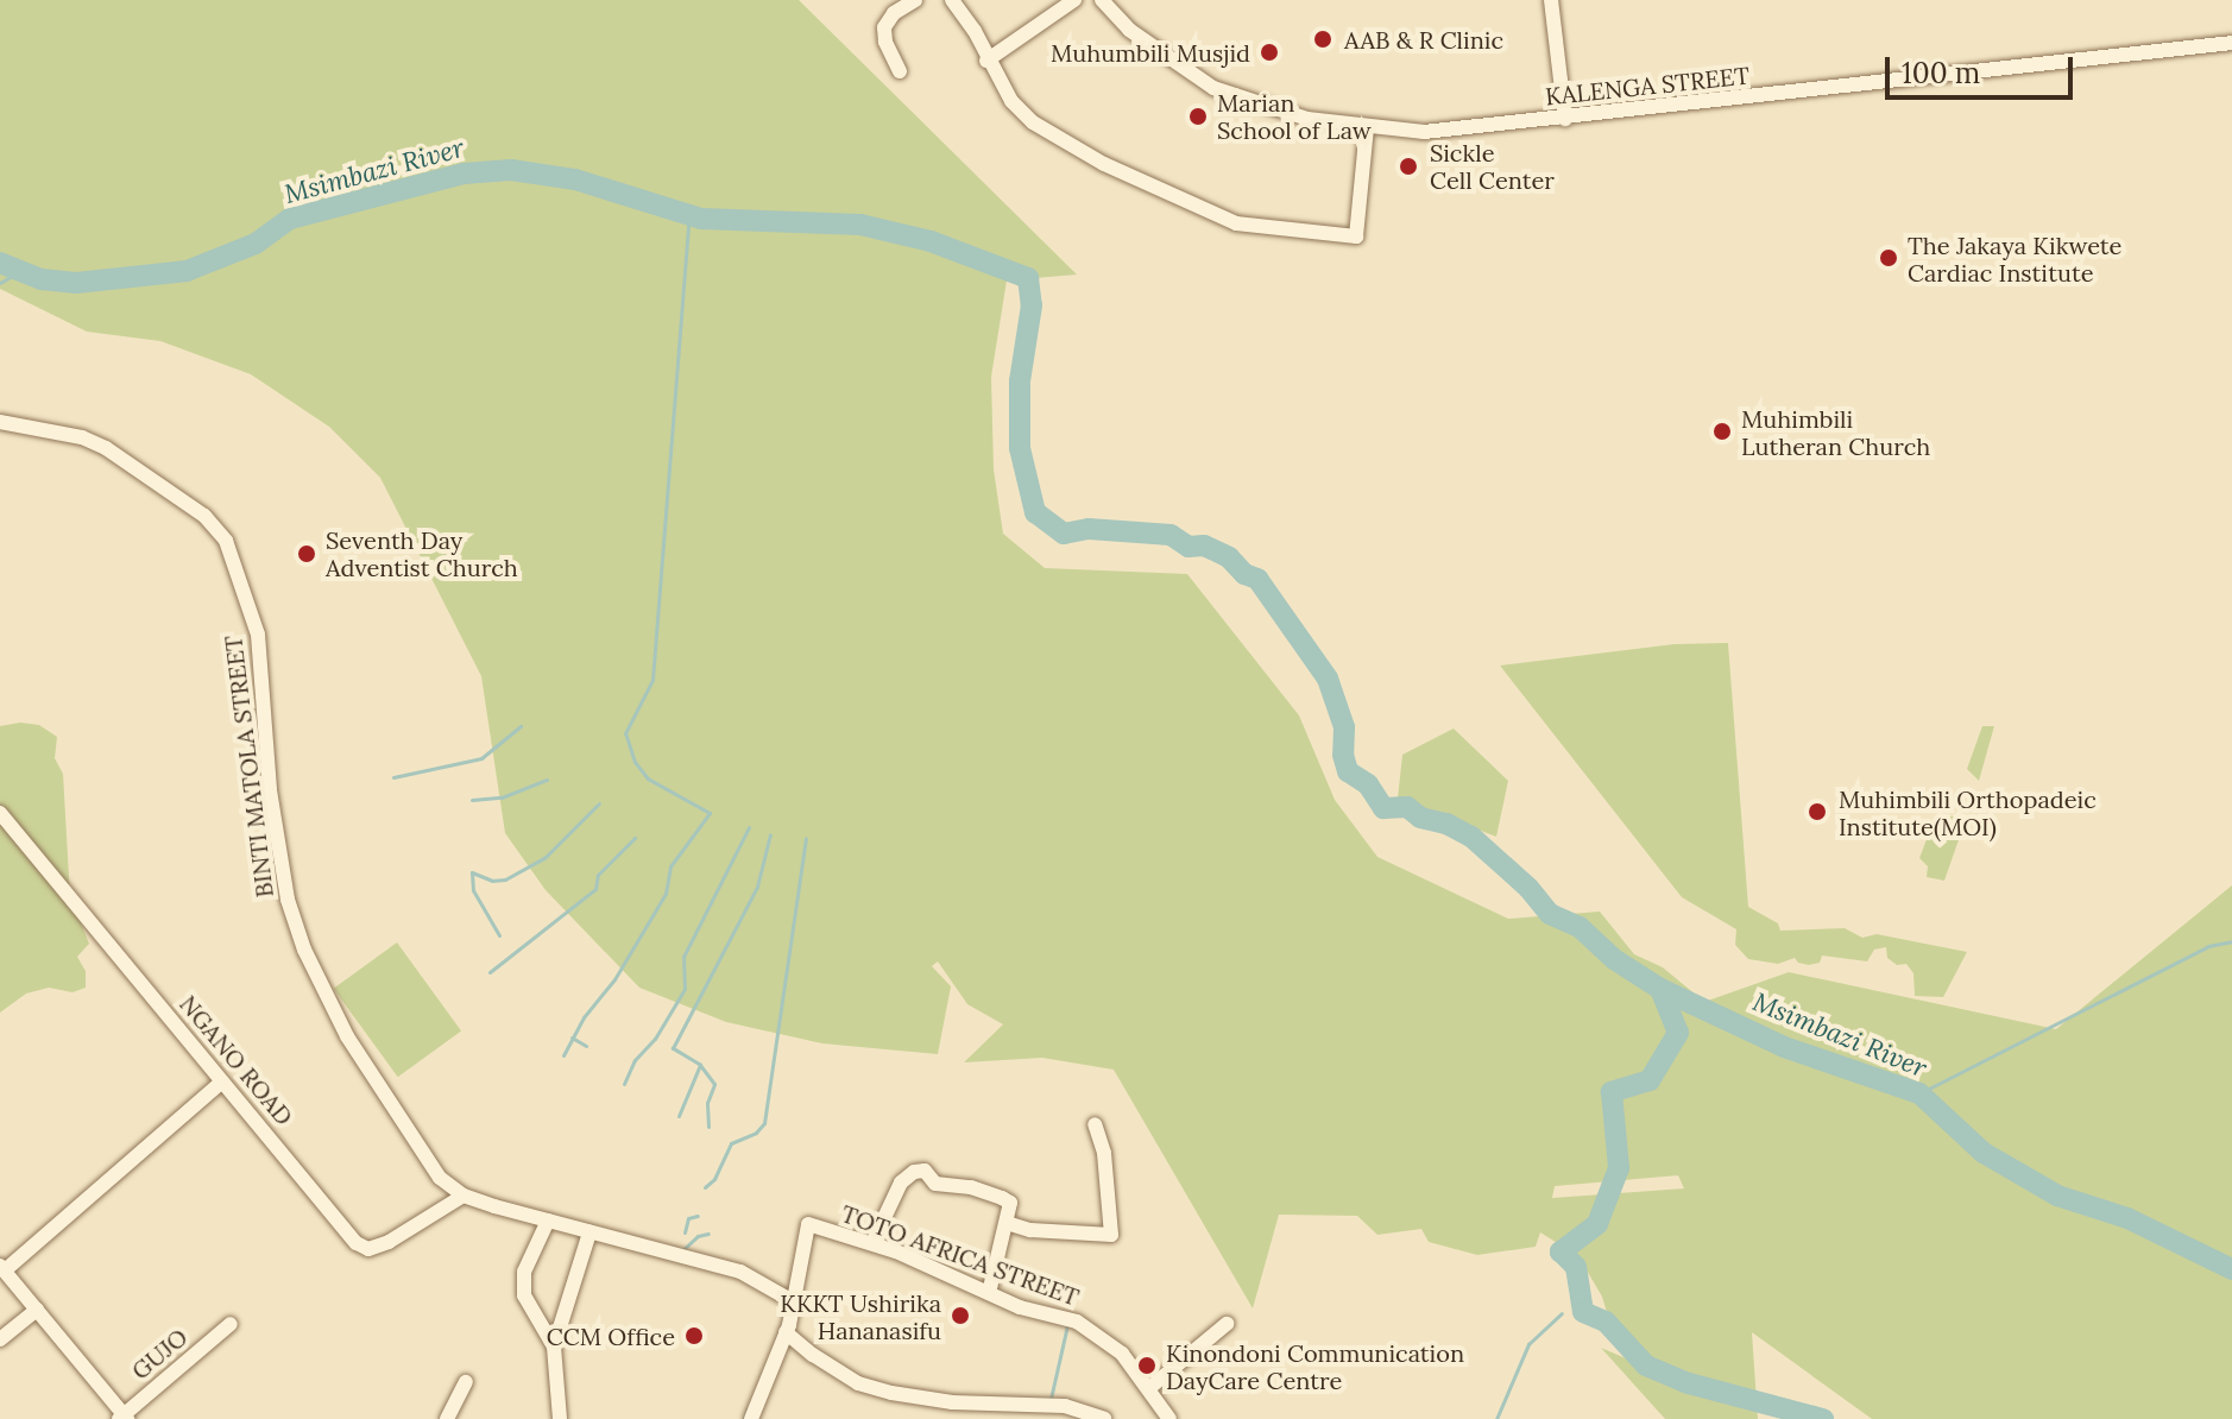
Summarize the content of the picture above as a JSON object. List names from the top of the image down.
{
  "streets": {
    "street": [
      "KALENGA STREET",
      "BINTI MATOLA STREET",
      "NGANO ROAD",
      "TOTO AFRICA STREET",
      "GUJO"
    ]
  },
  "crossings": [
    ["BINTI MATOLA STREET", "NGANO ROAD"],
    ["BINTI MATOLA STREET", "TOTO AFRICA STREET"]
  ],
  "water": ["Msimbazi River"],
  "places": [
    "AAB & R Clinic",
    "Muhumbili Musjid",
    "Marian School of Law",
    "Sickle Cell Center",
    "The Jakaya Kikwete Cardiac Institute",
    "Muhimbili Lutheran Church",
    "Seventh Day Adventist Church",
    "Muhimbili Orthopadeic Institute(MOI)",
    "KKKT Ushirika Hananasifu",
    "CCM Office",
    "Kinondoni Communication DayCare Centre"
  ],
  "scale_bar": "100 m"
}
